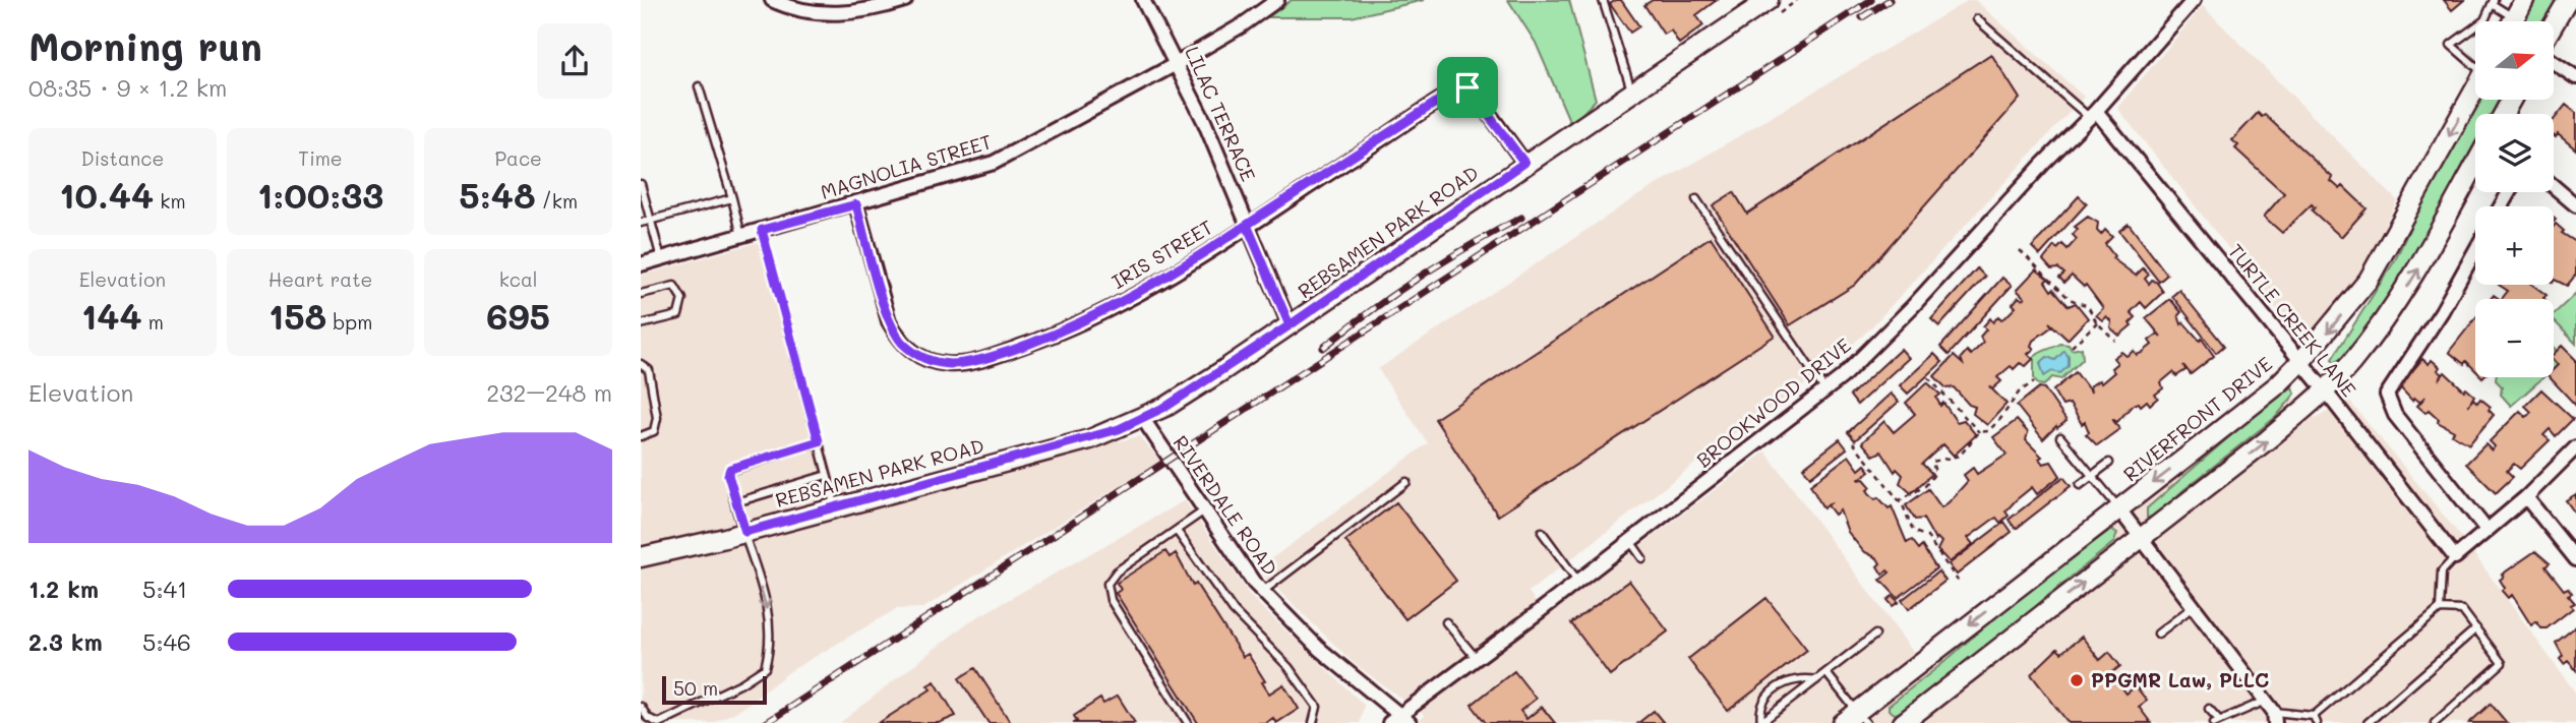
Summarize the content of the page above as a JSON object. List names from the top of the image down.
{
  "streets": {
    "street": [
      "LILAC TERRACE",
      "MAGNOLIA STREET",
      "REBSAMEN PARK ROAD",
      "IRIS STREET",
      "TURTLE CREEK LANE",
      "BROOKWOOD DRIVE",
      "RIVERFRONT DRIVE",
      "RIVERDALE ROAD"
    ]
  },
  "crossings": [
    ["LILAC TERRACE", "MAGNOLIA STREET"],
    ["LILAC TERRACE", "REBSAMEN PARK ROAD"],
    ["LILAC TERRACE", "IRIS STREET"],
    ["MAGNOLIA STREET", "IRIS STREET"],
    ["REBSAMEN PARK ROAD", "IRIS STREET"],
    ["REBSAMEN PARK ROAD", "RIVERDALE ROAD"],
    ["TURTLE CREEK LANE", "BROOKWOOD DRIVE"],
    ["TURTLE CREEK LANE", "RIVERFRONT DRIVE"],
    ["BROOKWOOD DRIVE", "RIVERDALE ROAD"]
  ],
  "places": ["PPGMR Law, PLLC"],
  "scale_bar": "50 m",
  "north": "right",
  "page": {
    "heading": ["Morning run", "08:35 · 9 × 1.2 km"],
    "map_buttons": ["+", "−"],
    "stats": [
      ["Distance", "10.44 km"],
      ["Time", "1:00:33"],
      ["Pace", "5:48 /km"],
      ["Elevation", "144 m"],
      ["Heart rate", "158 bpm"],
      ["kcal", "695"]
    ],
    "chart": ["Elevation", "232–248 m"],
    "list": [
      {
        "name": "1.2 km",
        "note": "5:41"
      },
      {
        "name": "2.3 km",
        "note": "5:46"
      }
    ],
    "scale": "50 m"
  }
}
